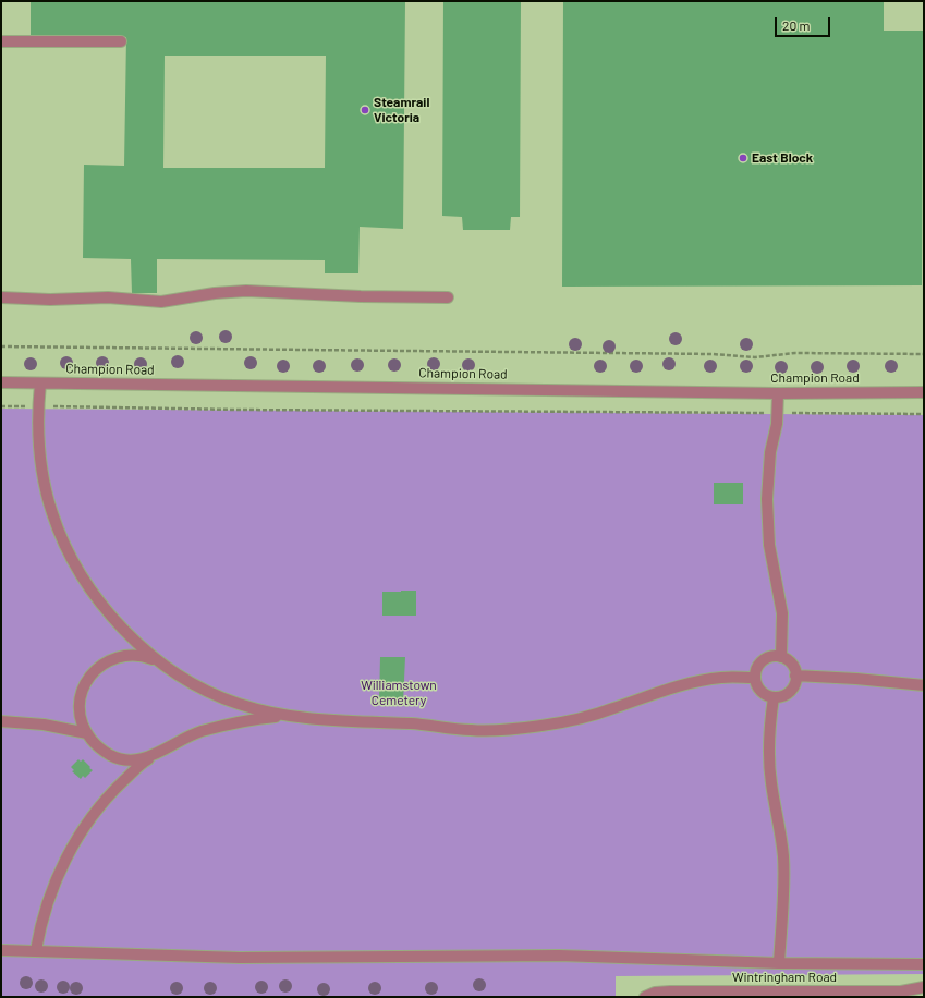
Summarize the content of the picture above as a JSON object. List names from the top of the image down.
{
  "streets": {
    "street": ["Champion Road", "Wintringham Road"]
  },
  "parks": ["Williamstown Cemetery"],
  "places": ["Steamrail Victoria", "East Block"],
  "scale_bar": "20 m"
}
